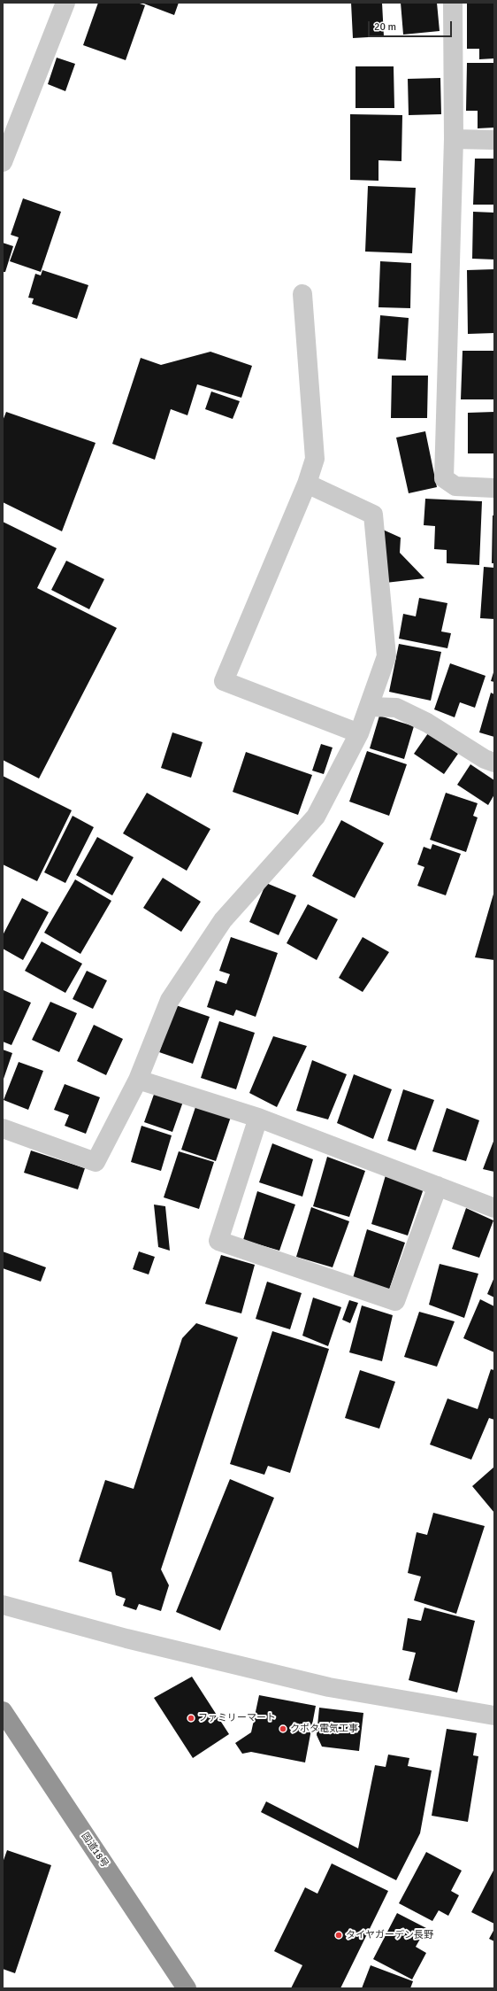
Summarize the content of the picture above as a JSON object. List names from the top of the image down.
{
  "streets": {
    "highway": ["国道18号"]
  },
  "places": ["ファミリーマート", "クボタ電気工事", "タイヤガーデン長野"],
  "scale_bar": "20 m"
}
